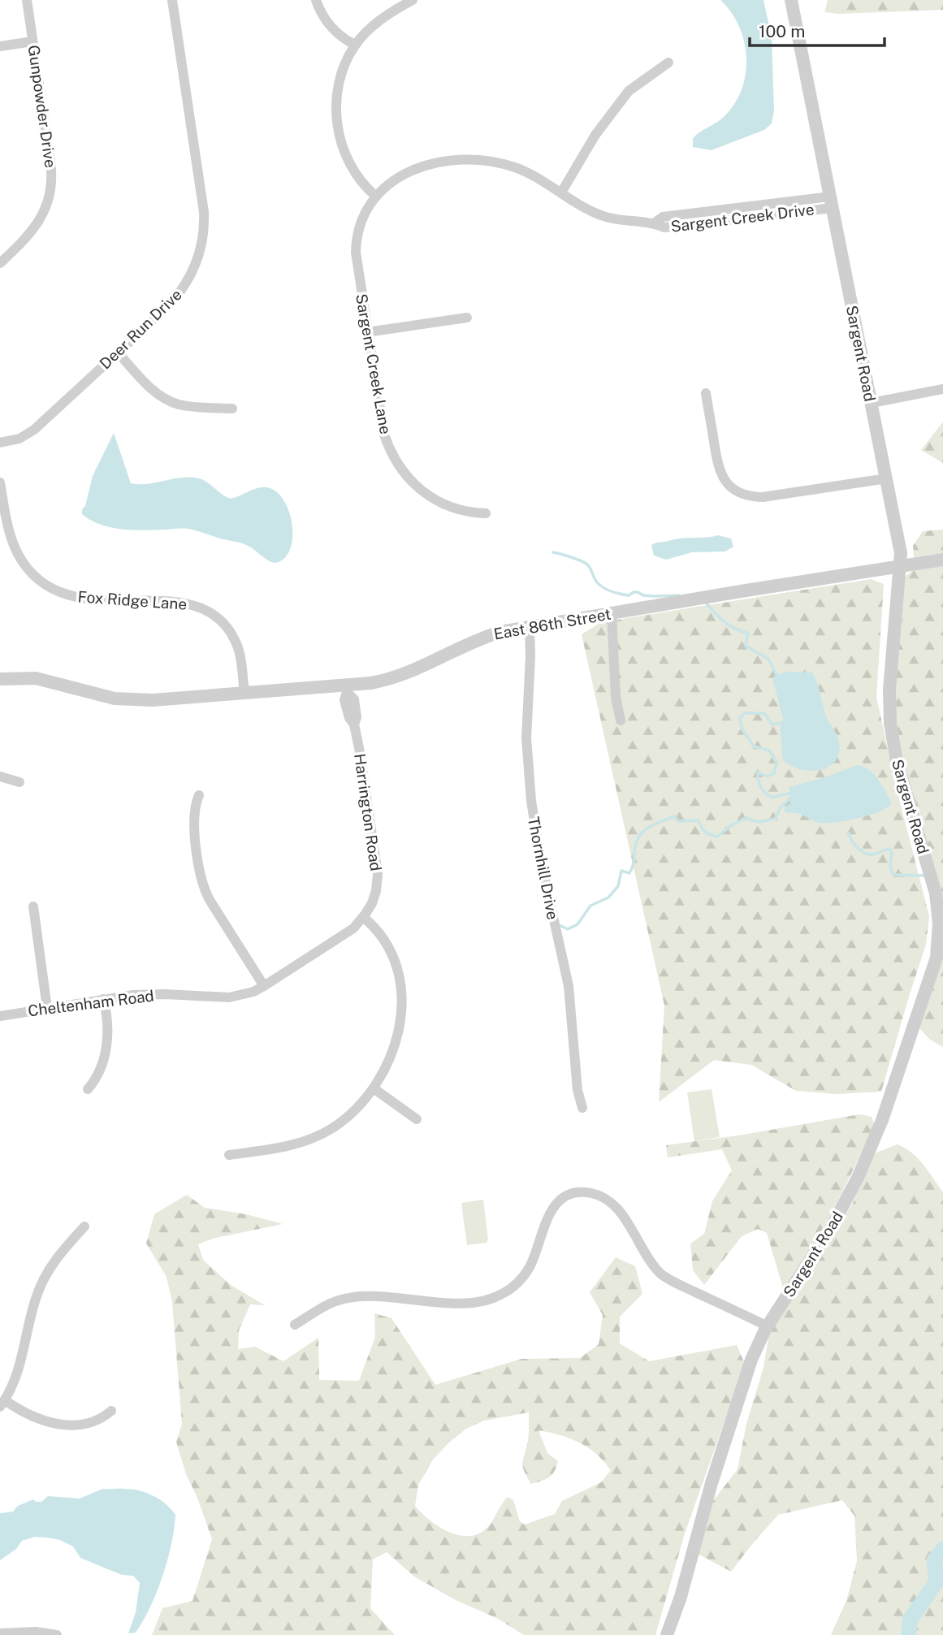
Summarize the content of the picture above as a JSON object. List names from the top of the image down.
{
  "streets": {
    "street": [
      "Gunpowder Drive",
      "Sargent Creek Drive",
      "Deer Run Drive",
      "Sargent Road",
      "Sargent Creek Lane",
      "Fox Ridge Lane",
      "East 86th Street",
      "Harrington Road",
      "Thornhill Drive",
      "Cheltenham Road"
    ]
  },
  "crossings": [
    ["Sargent Creek Drive", "Sargent Road"],
    ["Sargent Creek Drive", "Sargent Creek Lane"],
    ["Sargent Road", "East 86th Street"],
    ["Fox Ridge Lane", "East 86th Street"],
    ["East 86th Street", "Harrington Road"],
    ["East 86th Street", "Thornhill Drive"],
    ["Harrington Road", "Cheltenham Road"]
  ],
  "scale_bar": "100 m"
}
